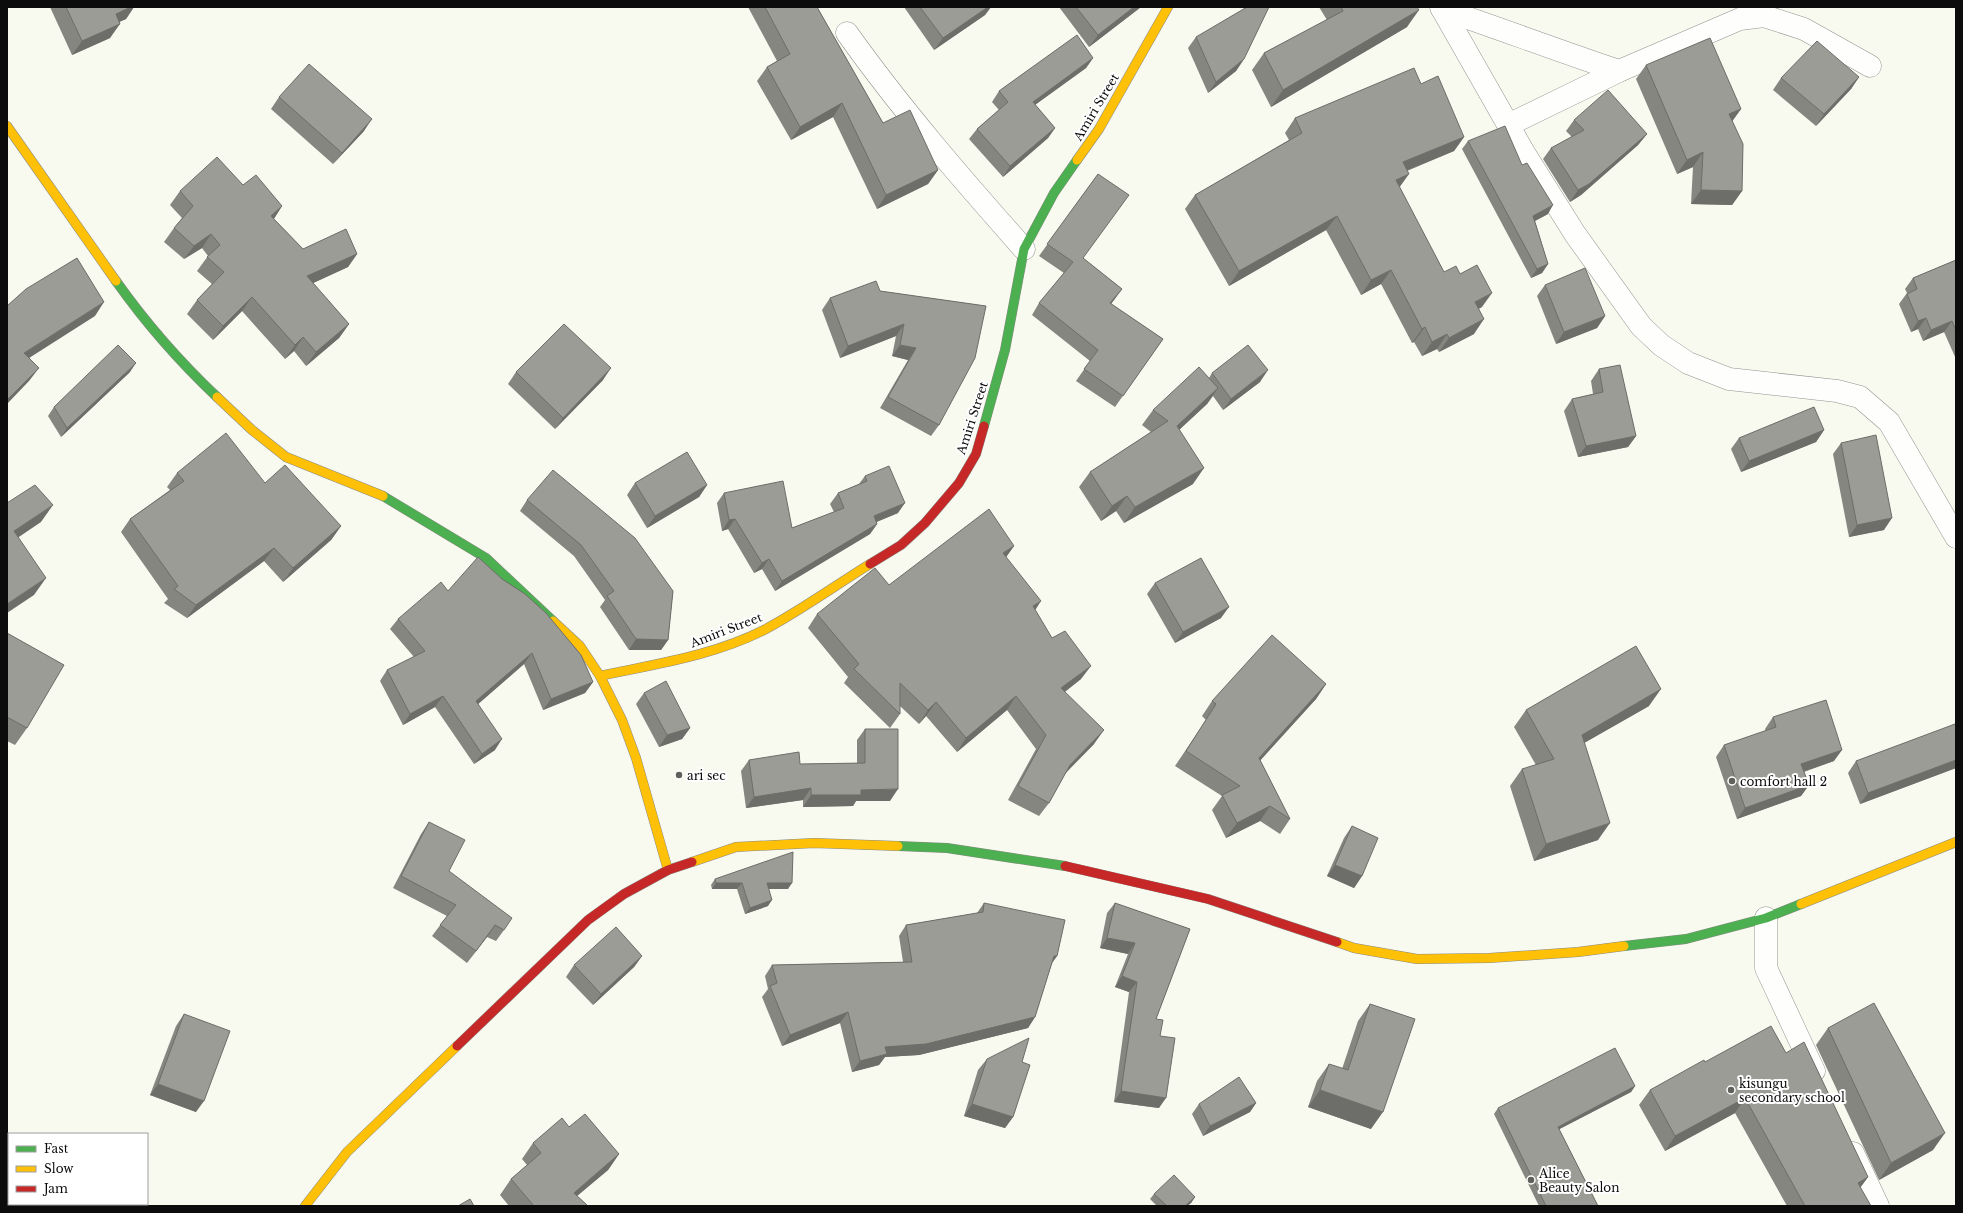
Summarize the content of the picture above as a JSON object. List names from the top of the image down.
{
  "streets": {
    "street": ["Amiri Street"]
  },
  "places": [
    "ari sec",
    "comfort hall 2",
    "kisungu secondary school",
    "Alice Beauty Salon"
  ],
  "legend": ["Fast", "Slow", "Jam"]
}
